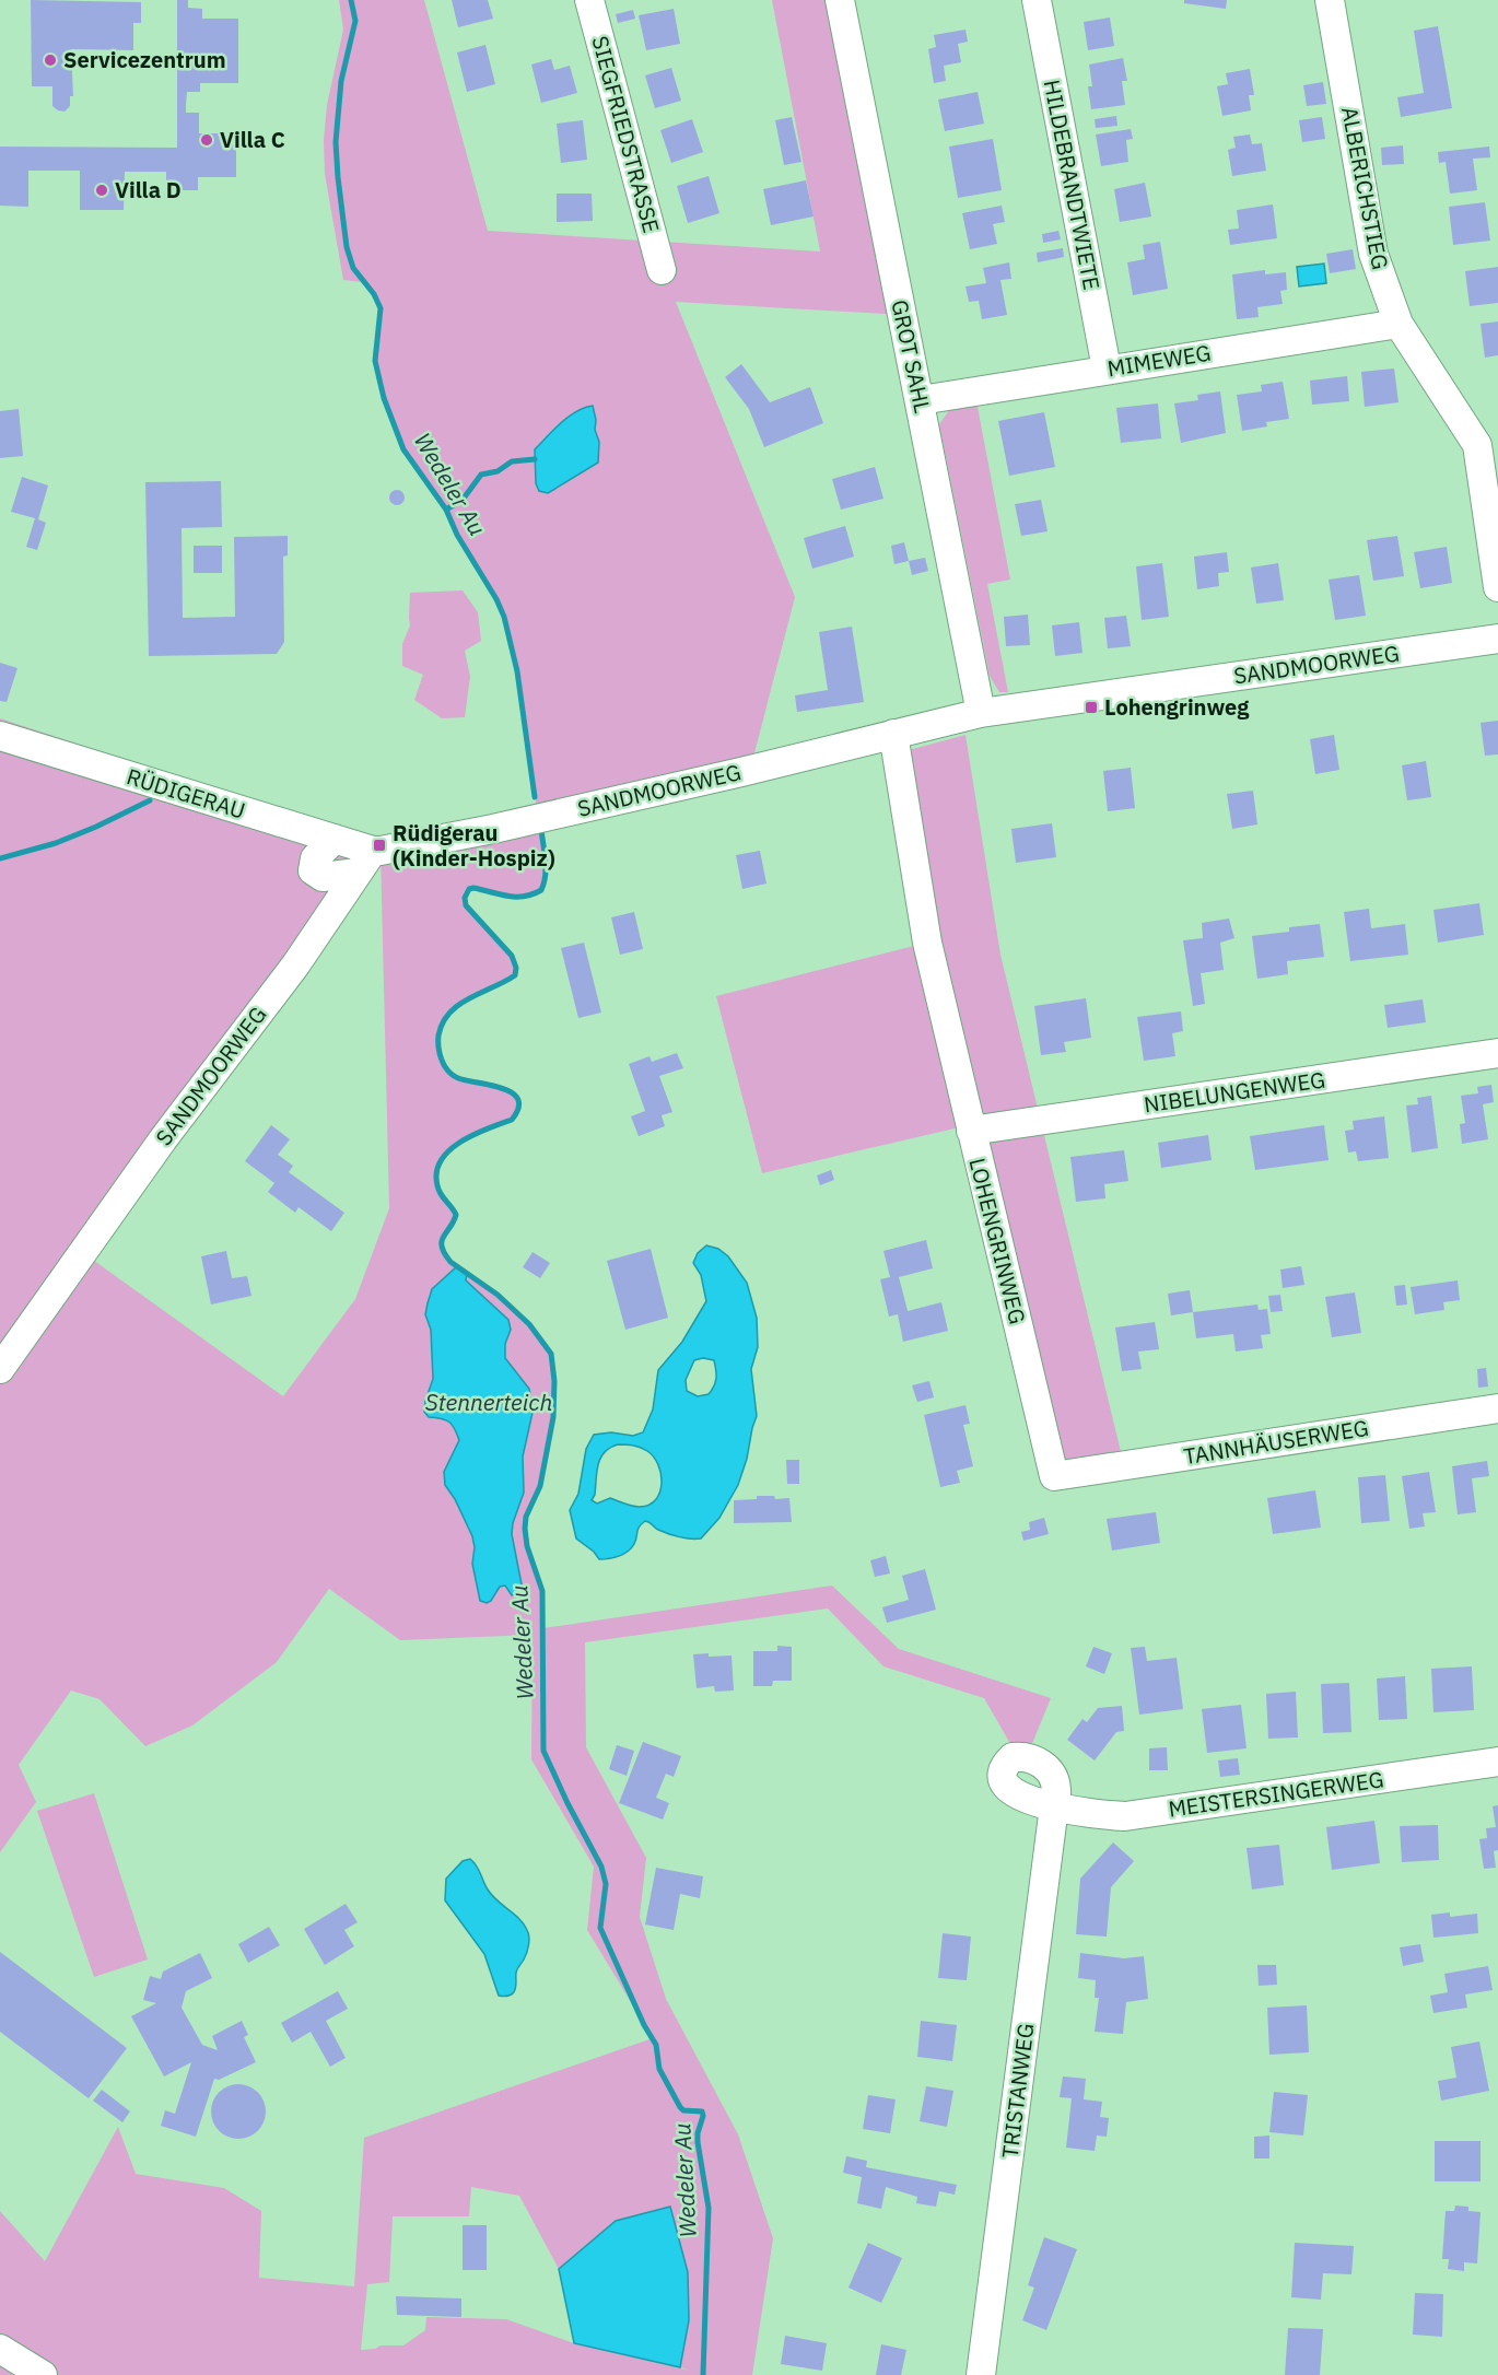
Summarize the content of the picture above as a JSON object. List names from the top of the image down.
{
  "streets": {
    "street": [
      "SIEGFRIEDSTRASSE",
      "HILDEBRANDTWIETE",
      "ALBERICHSTIEG",
      "GROT SAHL",
      "MIMEWEG",
      "SANDMOORWEG",
      "RÜDIGERAU",
      "NIBELUNGENWEG",
      "LOHENGRINWEG",
      "TANNHÄUSERWEG",
      "MEISTERSINGERWEG",
      "TRISTANWEG"
    ]
  },
  "crossings": [
    ["HILDEBRANDTWIETE", "MIMEWEG"],
    ["ALBERICHSTIEG", "MIMEWEG"],
    ["GROT SAHL", "MIMEWEG"],
    ["GROT SAHL", "SANDMOORWEG"],
    ["SANDMOORWEG", "RÜDIGERAU"],
    ["SANDMOORWEG", "LOHENGRINWEG"],
    ["NIBELUNGENWEG", "LOHENGRINWEG"],
    ["LOHENGRINWEG", "TANNHÄUSERWEG"],
    ["MEISTERSINGERWEG", "TRISTANWEG"]
  ],
  "water": ["Wedeler Au", "Stennerteich"],
  "places": {
    "other": ["Servicezentrum", "Villa C", "Villa D"],
    "transit": ["Lohengrinweg", "Rüdigerau (Kinder-Hospiz)"]
  }
}
